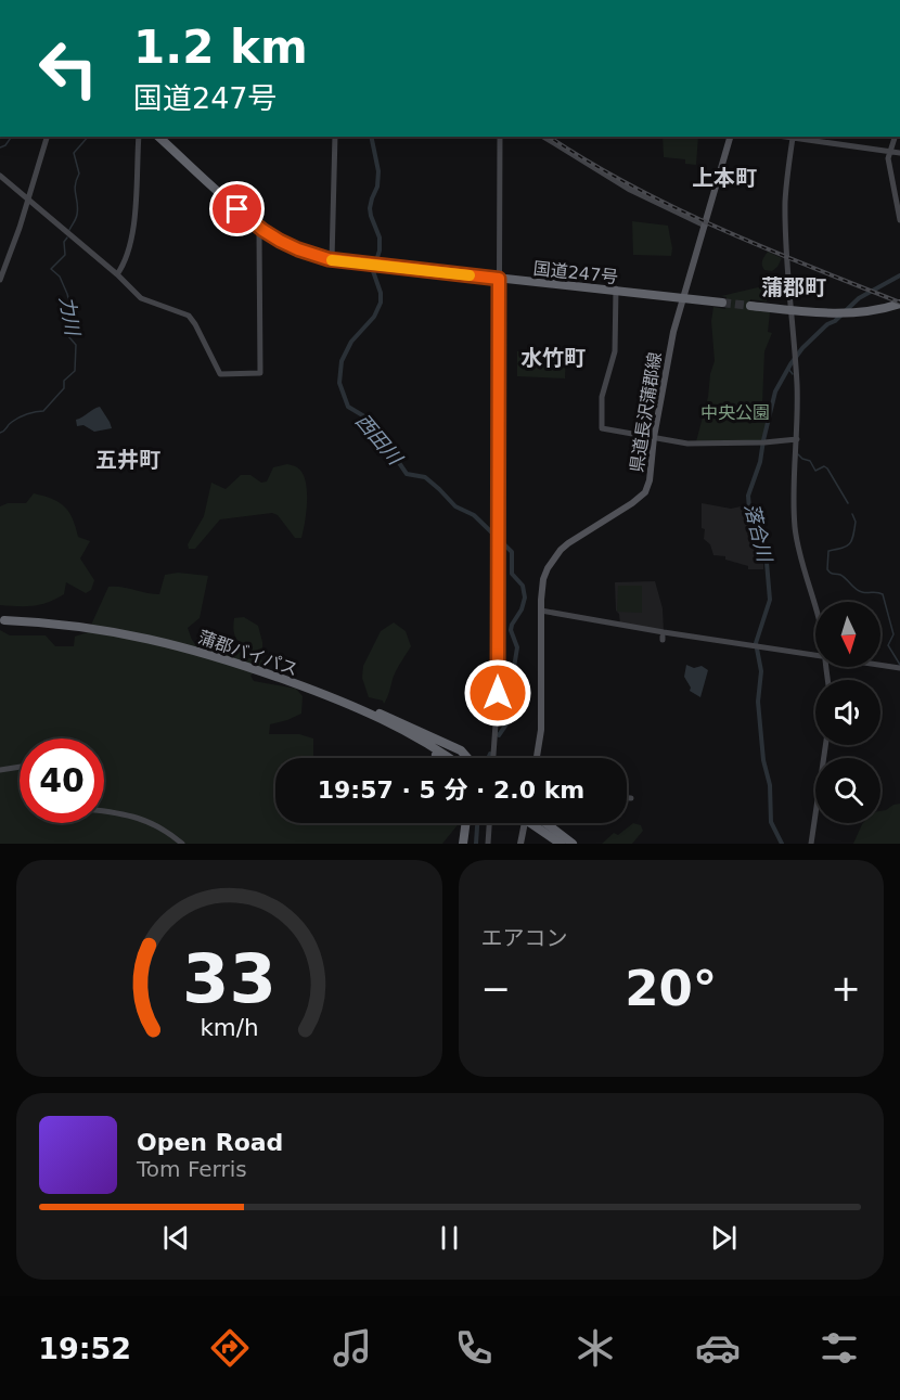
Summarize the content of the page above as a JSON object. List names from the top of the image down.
{
  "streets": {
    "highway": ["国道247号", "蒲郡バイパス"],
    "main road": ["県道長沢蒲郡線"]
  },
  "crossings": [
    ["国道247号", "県道長沢蒲郡線"]
  ],
  "districts": [
    "上本町",
    "蒲郡町",
    "水竹町",
    "五井町"
  ],
  "water": ["力川", "西田川", "落合川"],
  "parks": ["中央公園"],
  "north": "bottom",
  "page": {
    "turn": ["1.2 km", "国道247号"],
    "limit": "40",
    "trip": "19:57 · 5 分 · 2.0 km",
    "tile": "エアコン",
    "heat": ["−", "20°", "+"],
    "song": ["Open Road", "Tom Ferris"],
    "tabs": "19:52",
    "gauge": ["33", "km/h"]
  }
}
